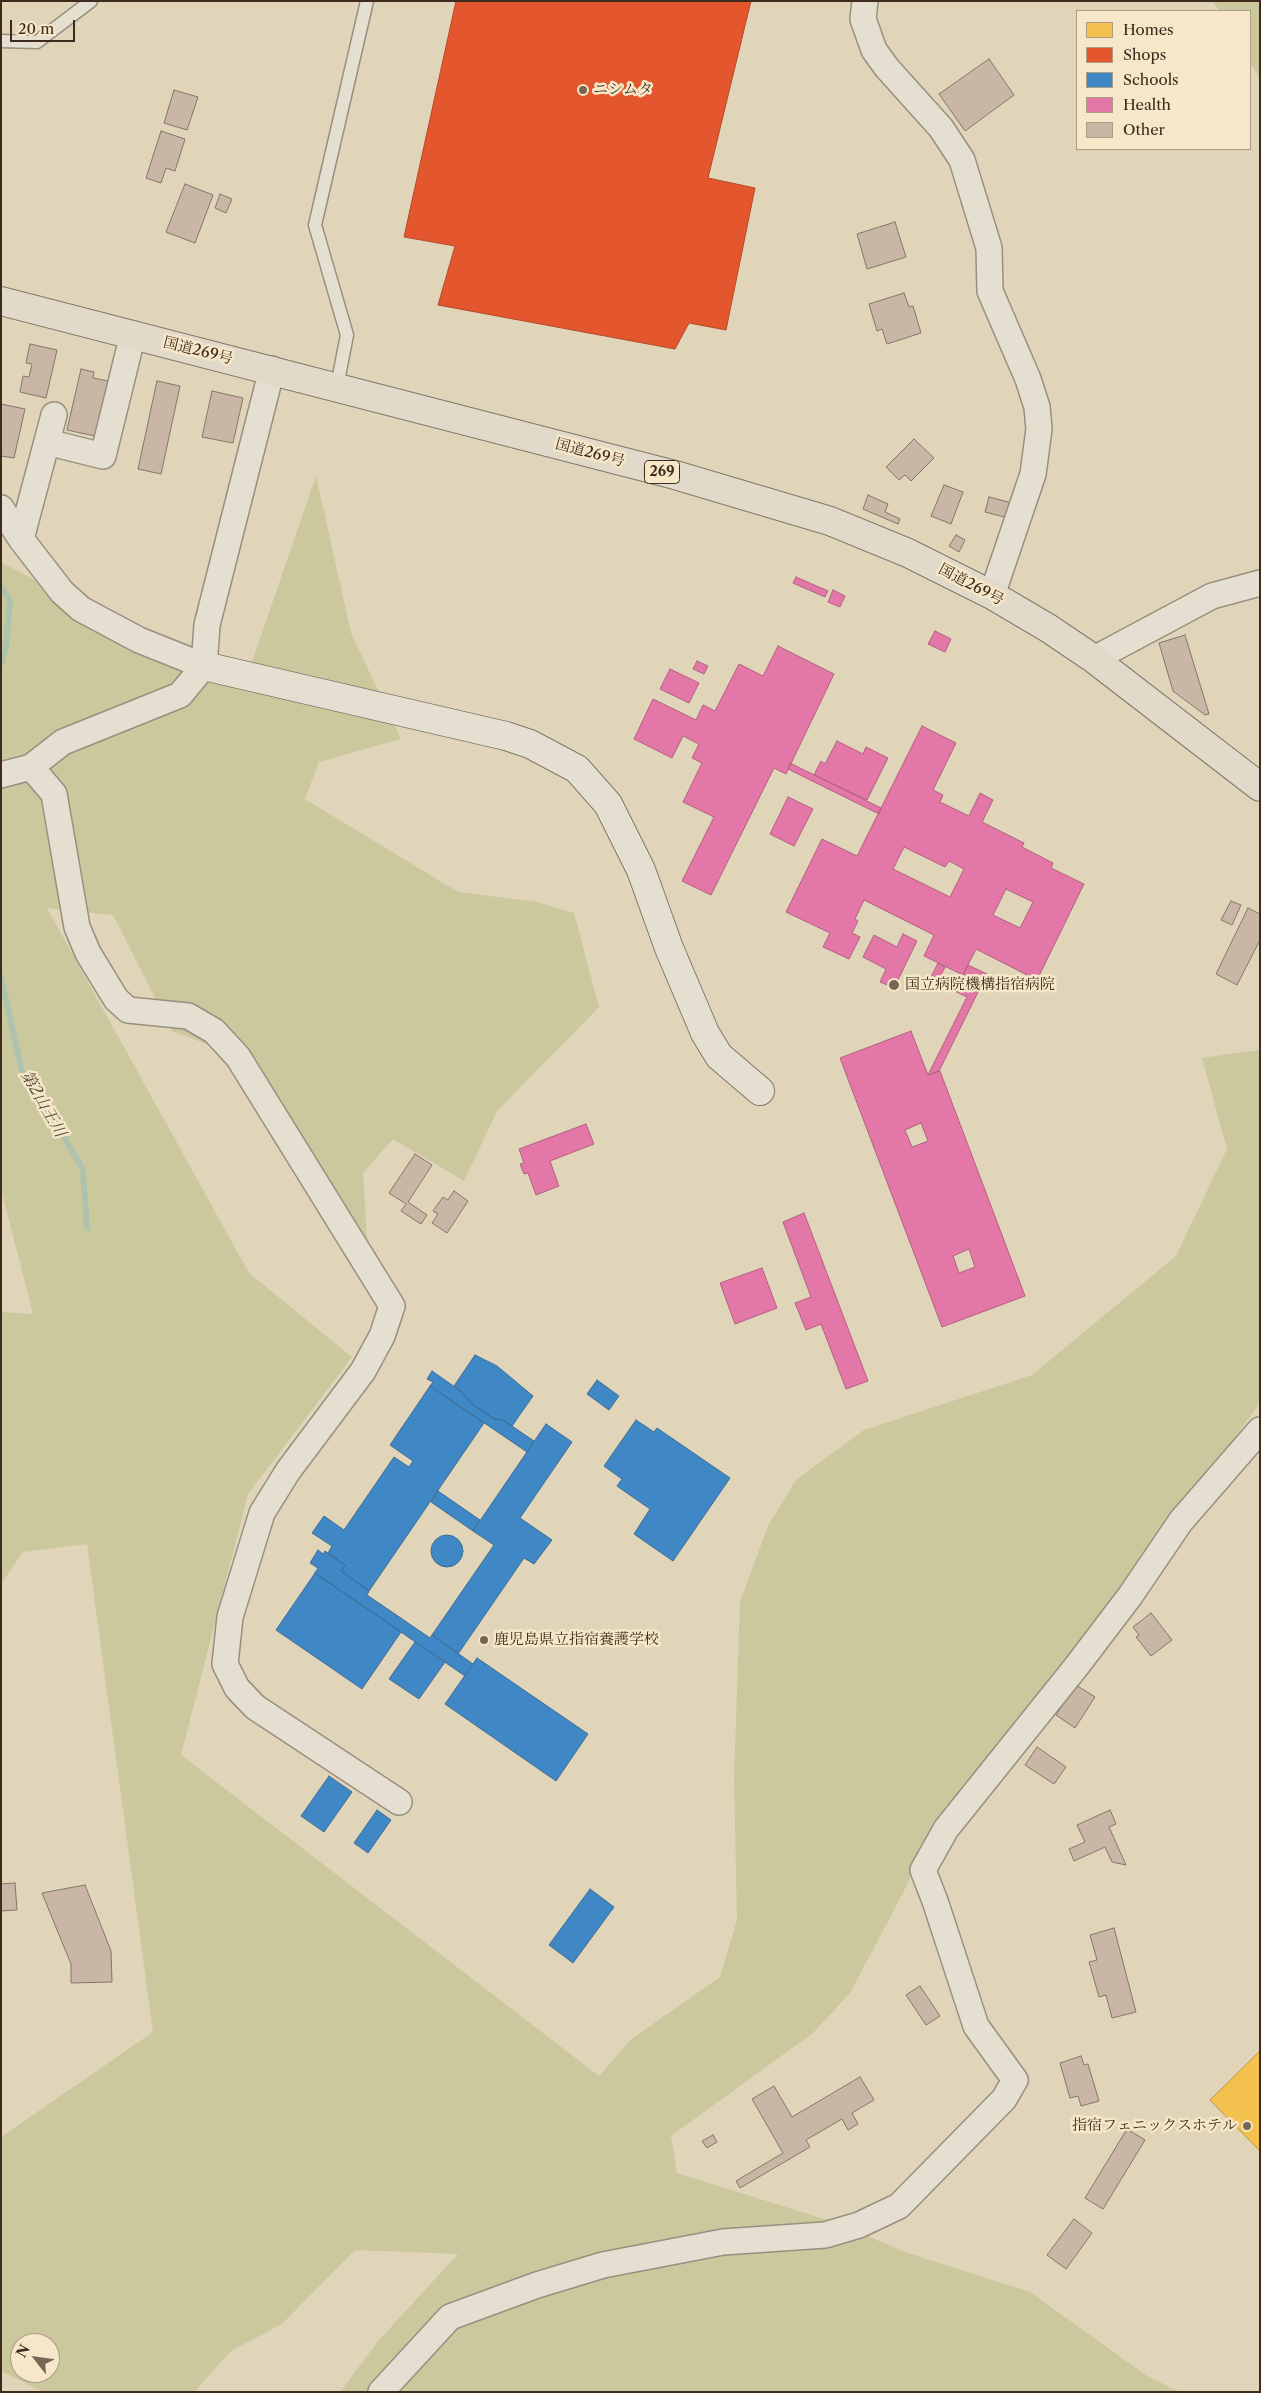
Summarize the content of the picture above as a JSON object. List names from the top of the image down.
{
  "streets": {
    "highway": ["国道269号", "269"]
  },
  "water": ["第2山王川"],
  "places": [
    "ニシムタ",
    "国立病院機構指宿病院",
    "鹿児島県立指宿養護学校",
    "指宿フェニックスホテル"
  ],
  "legend": [
    "Homes",
    "Shops",
    "Schools",
    "Health",
    "Other"
  ],
  "scale_bar": "20 m",
  "north": "top left"
}
